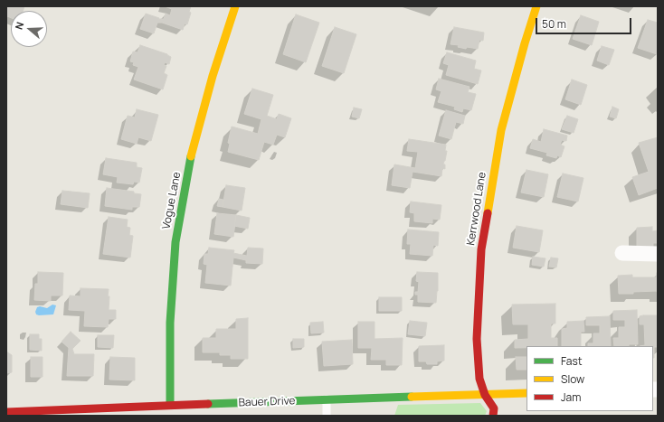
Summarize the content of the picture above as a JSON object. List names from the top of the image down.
{
  "streets": {
    "street": ["Vogue Lane", "Kerrwood Lane", "Bauer Drive"]
  },
  "crossings": [
    ["Vogue Lane", "Bauer Drive"],
    ["Kerrwood Lane", "Bauer Drive"]
  ],
  "legend": ["Fast", "Slow", "Jam"],
  "scale_bar": "50 m",
  "north": "left"
}
